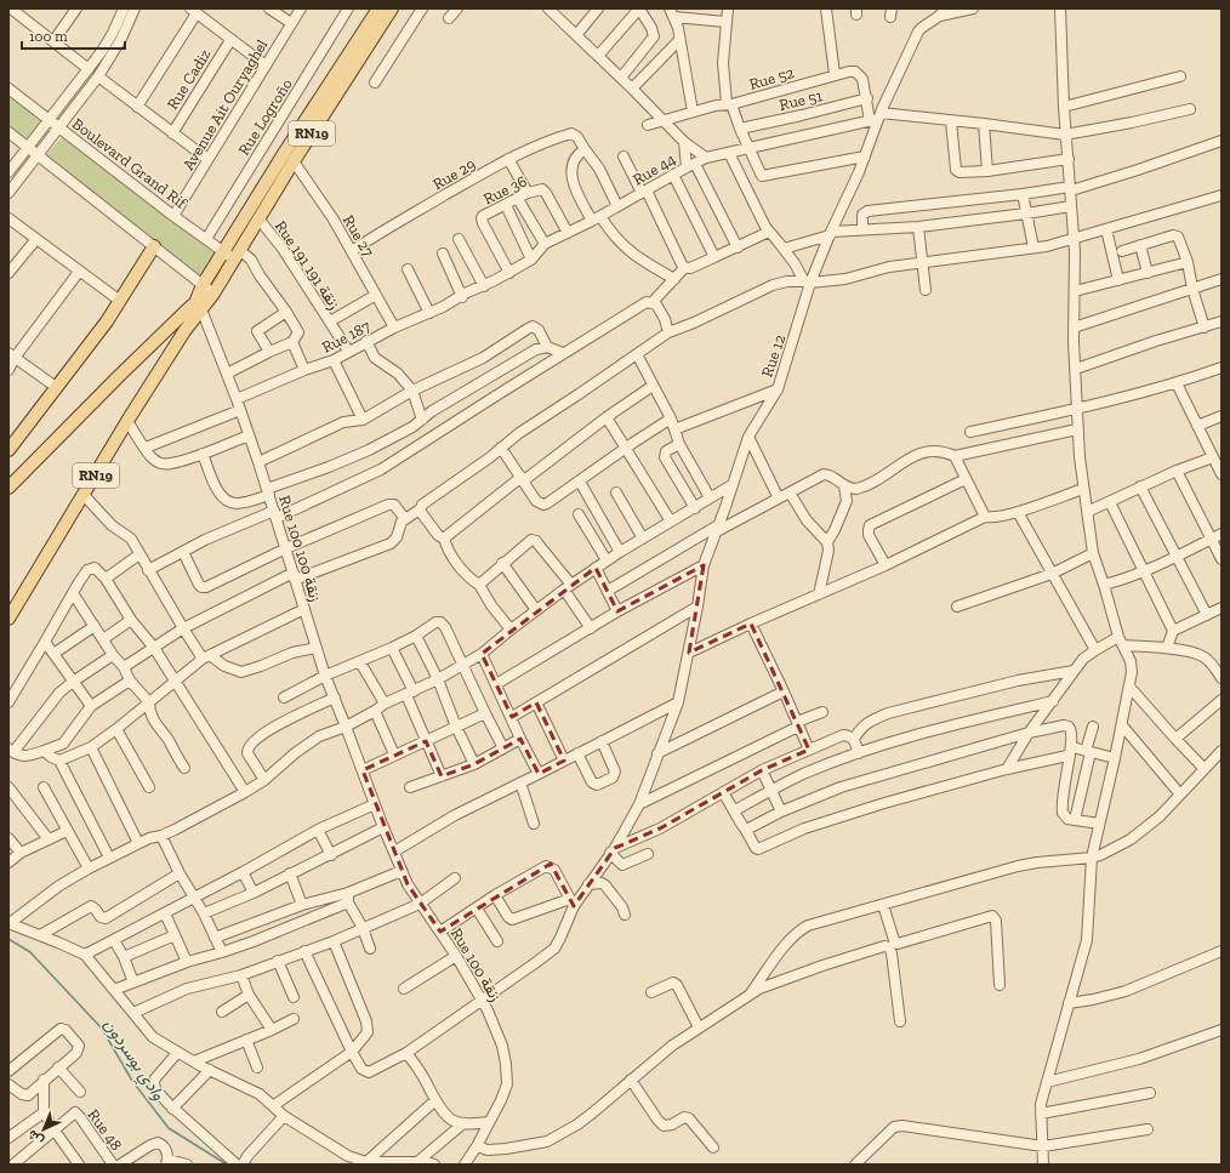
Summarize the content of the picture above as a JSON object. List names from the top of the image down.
{
  "streets": {
    "main road": ["RN19"],
    "street": [
      "Rue 52",
      "Rue Cadiz",
      "Rue 51",
      "Avenue Ait Ouryaghel",
      "Rue Logroño",
      "Boulevard Grand Rif",
      "Rue 44",
      "Rue 29",
      "Rue 36",
      "Rue 27",
      "Rue 191 زنقة 191",
      "Rue 187",
      "Rue 12",
      "Rue 100 زنقة 100",
      "Rue 100 زنقة",
      "Rue 48"
    ]
  },
  "crossings": [
    ["Rue 52", "Rue 51"],
    ["Avenue Ait Ouryaghel", "Boulevard Grand Rif"],
    ["Rue Logroño", "Boulevard Grand Rif"],
    ["RN19", "Boulevard Grand Rif"],
    ["RN19", "Rue 27"],
    ["RN19", "Rue 191 زنقة 191"],
    ["RN19", "Rue 100 زنقة 100"],
    ["Rue 44", "Rue 36"],
    ["Rue 44", "Rue 187"],
    ["Rue 44", "Rue 12"],
    ["Rue 29", "Rue 27"],
    ["Rue 27", "Rue 187"],
    ["Rue 191 زنقة 191", "Rue 187"],
    ["Rue 187", "Rue 100 زنقة 100"],
    ["Rue 12", "Rue 100 زنقة"],
    ["Rue 100 زنقة 100", "Rue 100 زنقة"]
  ],
  "water": ["وادي بوسردون"],
  "scale_bar": "100 m",
  "north": "bottom left"
}
